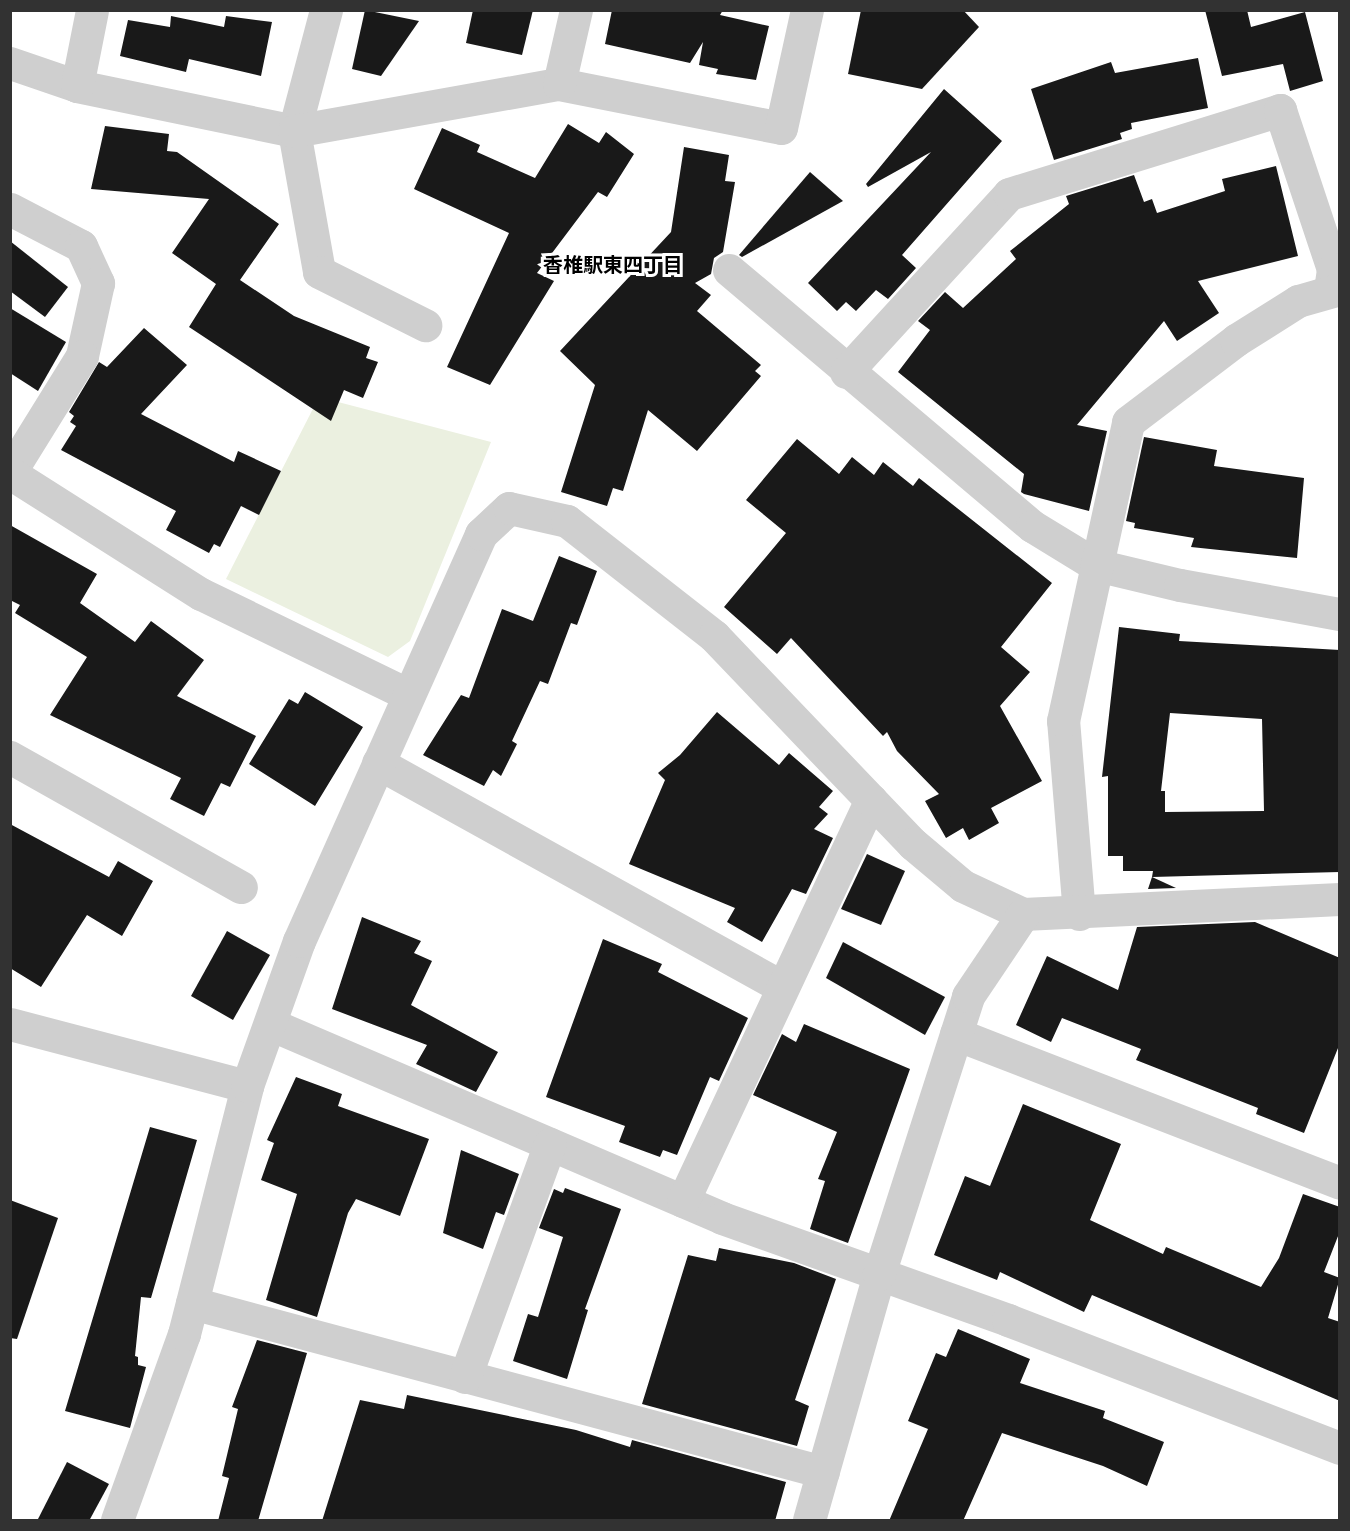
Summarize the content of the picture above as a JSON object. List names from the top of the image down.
{
  "districts": ["香椎駅東四丁目"]
}
